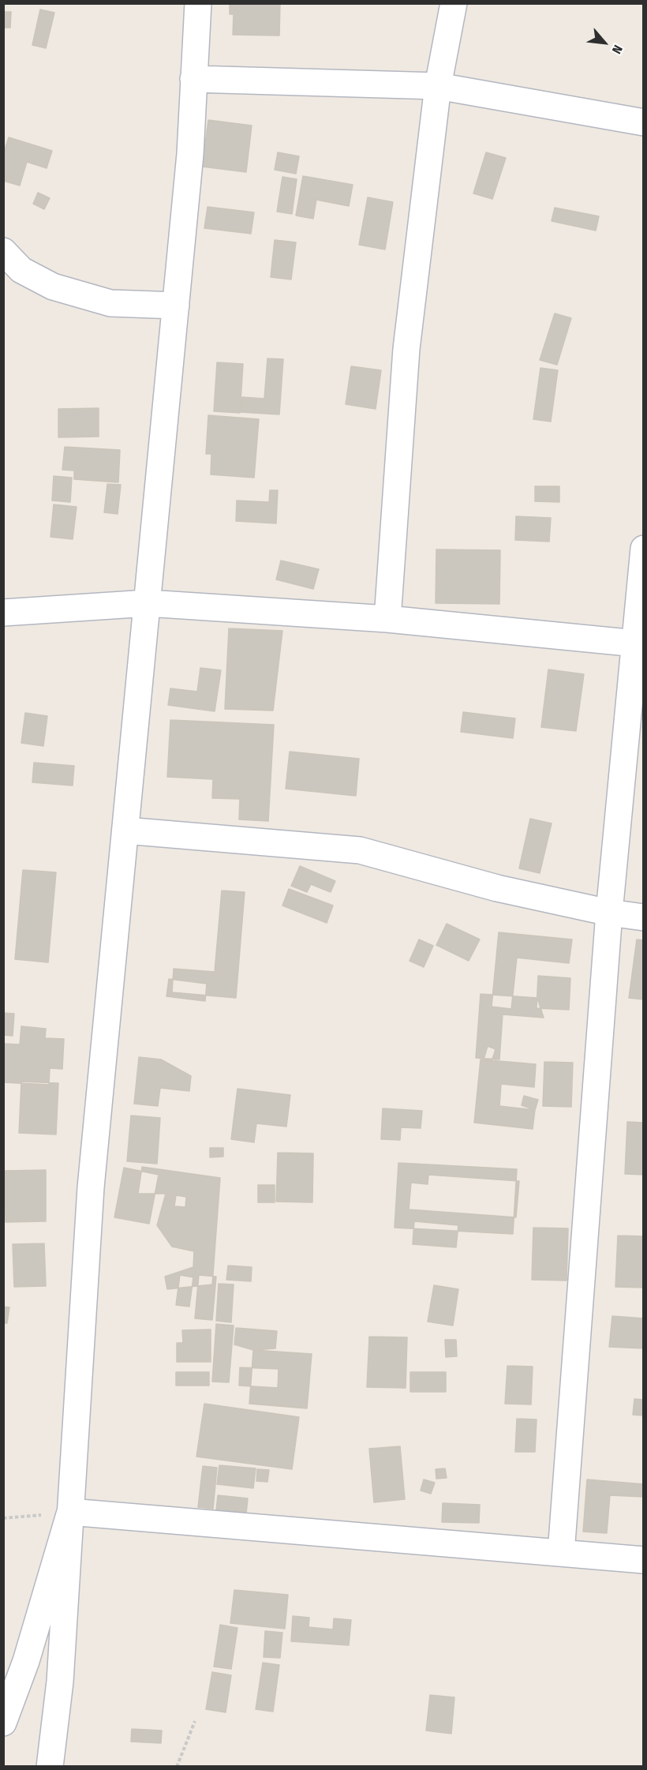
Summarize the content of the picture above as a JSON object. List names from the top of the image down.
{
  "north": "bottom right"
}
